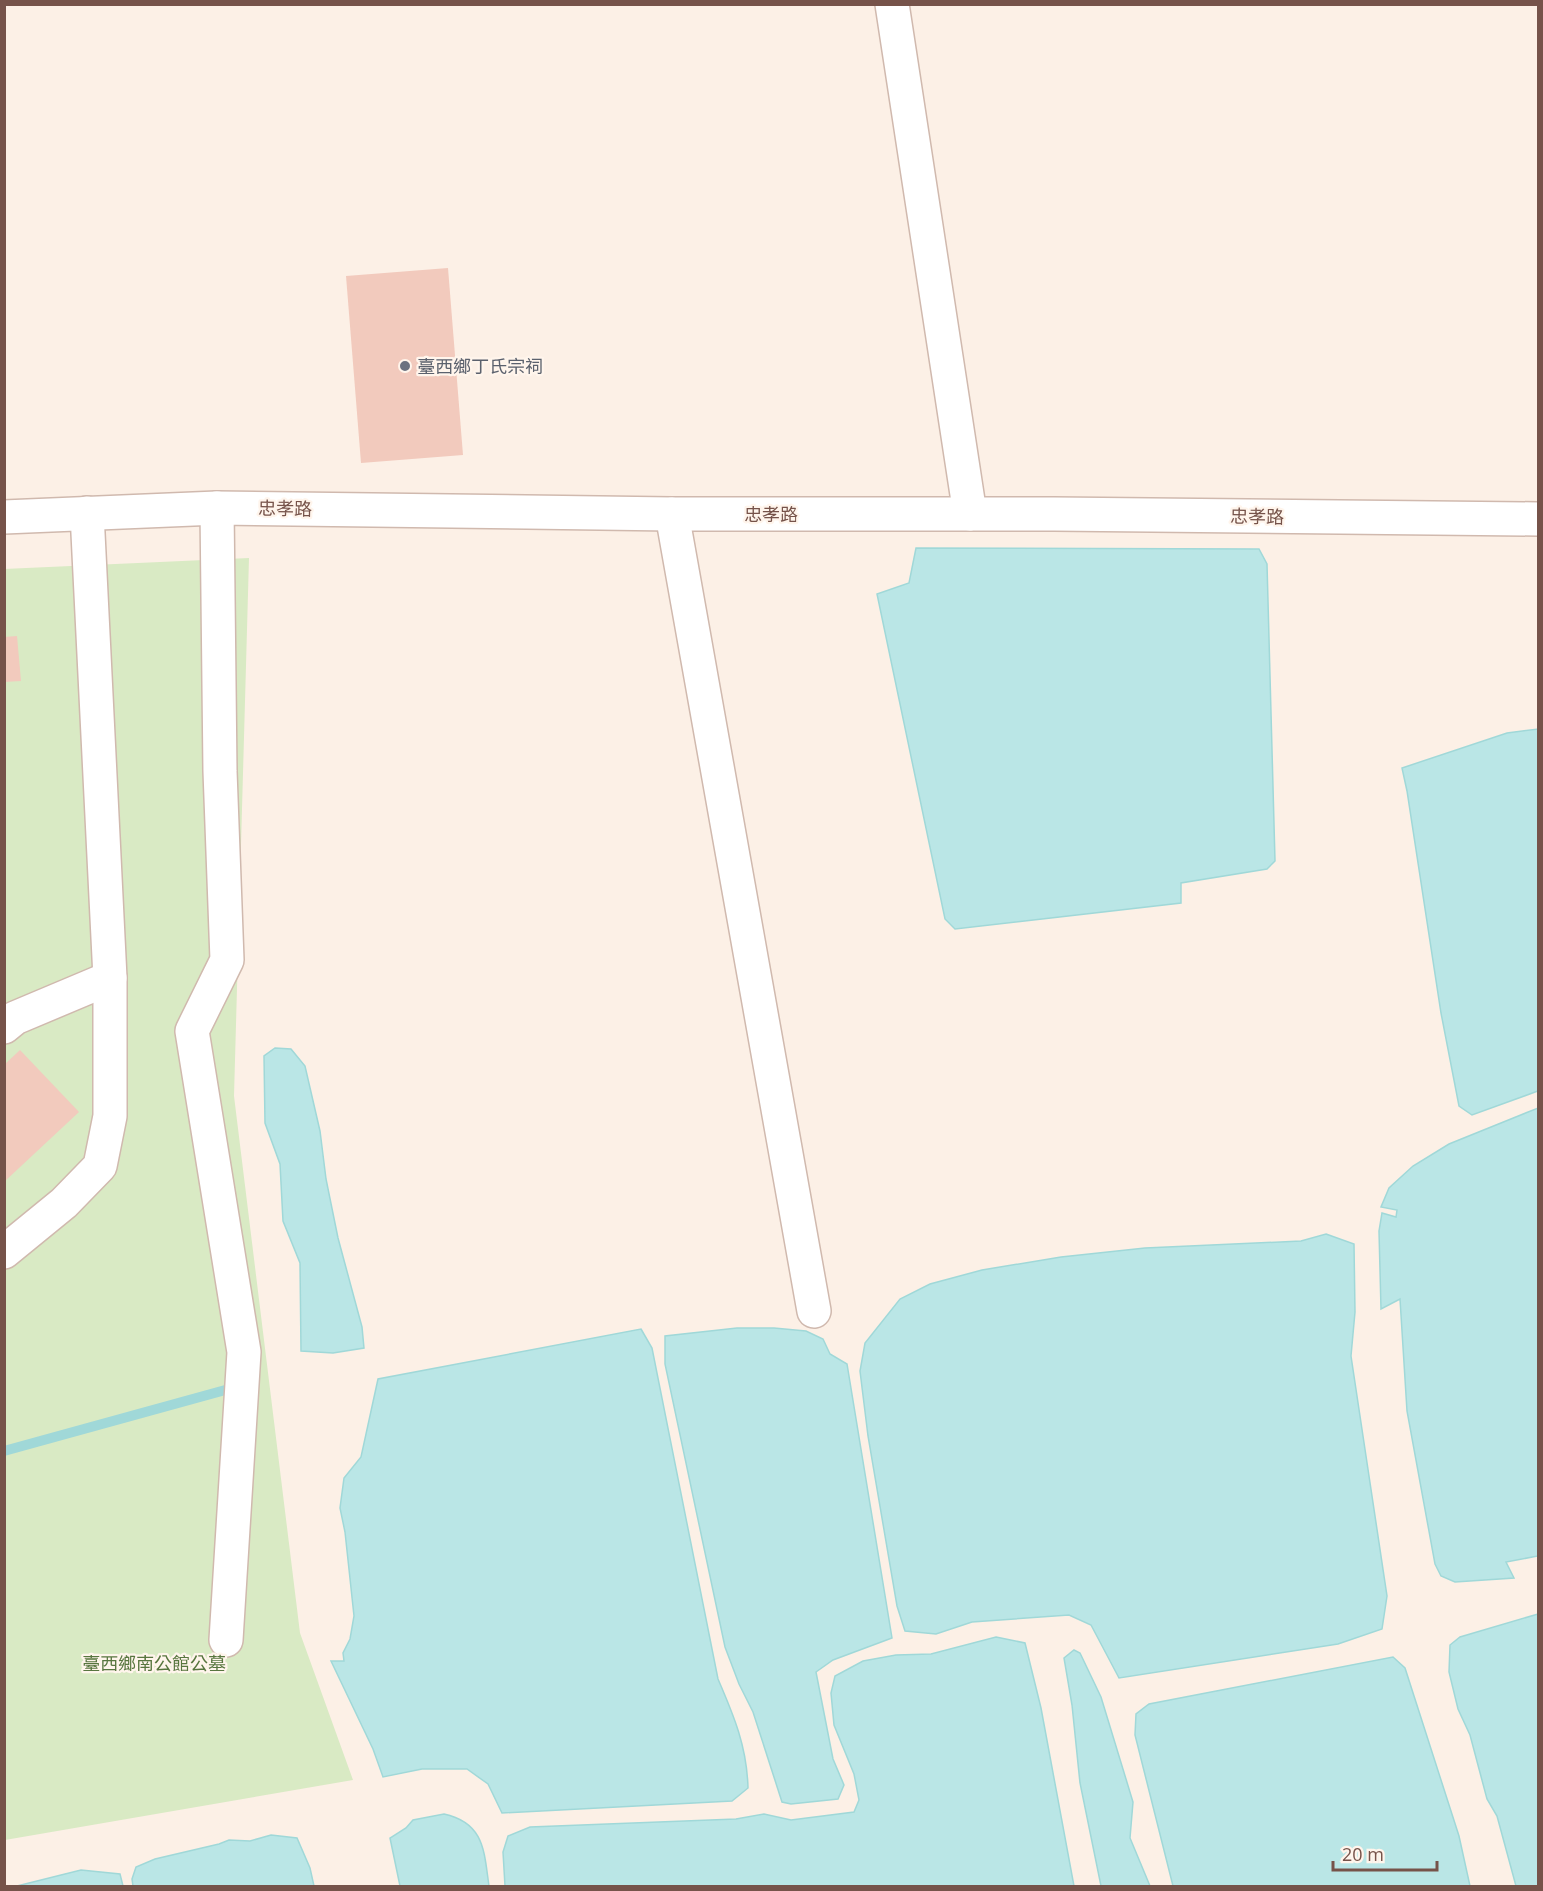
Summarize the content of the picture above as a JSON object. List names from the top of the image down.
{
  "streets": {
    "street": ["忠孝路"]
  },
  "parks": ["臺西鄉南公館公墓"],
  "places": ["臺西鄉丁氏宗祠"],
  "scale_bar": "20 m"
}
